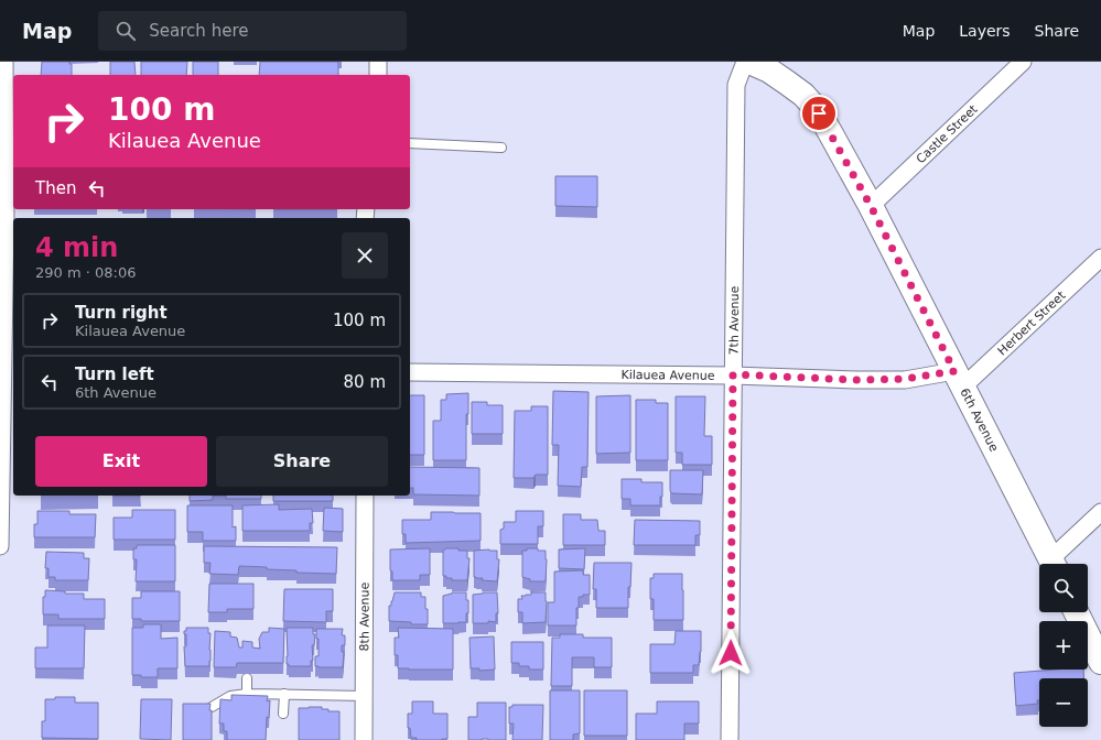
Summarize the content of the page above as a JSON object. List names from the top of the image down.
{
  "streets": {
    "street": [
      "Castle Street",
      "7th Avenue",
      "Herbert Street",
      "Kilauea Avenue",
      "6th Avenue",
      "8th Avenue"
    ]
  },
  "crossings": [
    ["Castle Street", "6th Avenue"],
    ["7th Avenue", "Kilauea Avenue"],
    ["Herbert Street", "Kilauea Avenue"],
    ["Herbert Street", "6th Avenue"],
    ["Kilauea Avenue", "6th Avenue"]
  ],
  "page": {
    "header": "Map",
    "search": "Search here",
    "nav": ["Map", "Layers", "Share"],
    "turn": ["100 m", "Kilauea Avenue"],
    "then": "Then",
    "heading": ["4 min", "290 m · 08:06"],
    "list": [
      {
        "name": "Turn right",
        "note": "Kilauea Avenue",
        "value": "100 m"
      },
      {
        "name": "Turn left",
        "note": "6th Avenue",
        "value": "80 m"
      }
    ],
    "buttons": ["Exit", "Share"],
    "map_buttons": ["+", "−"]
  }
}
